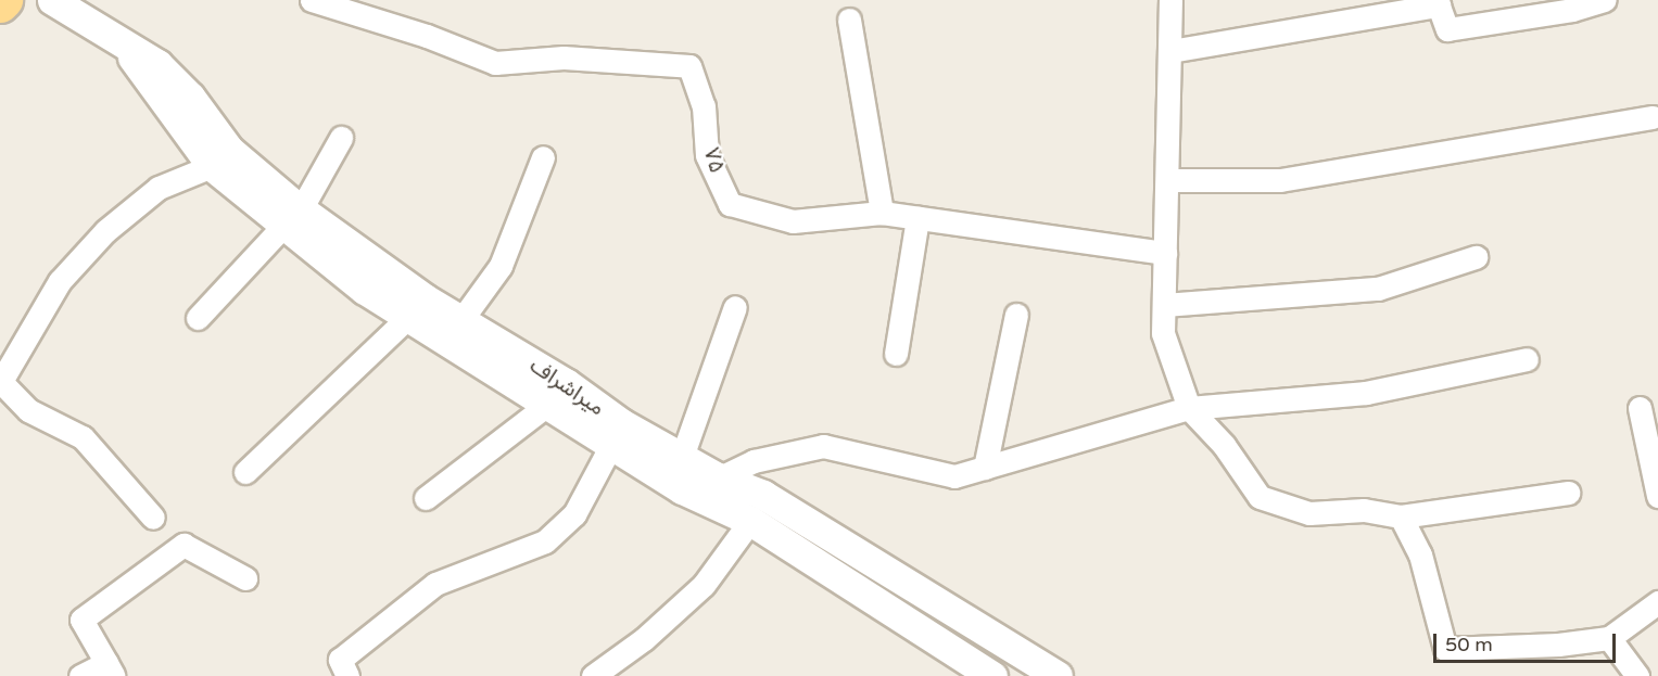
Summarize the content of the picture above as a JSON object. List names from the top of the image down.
{
  "streets": {
    "street": ["۷۵", "میراشراف"]
  },
  "scale_bar": "50 m"
}
